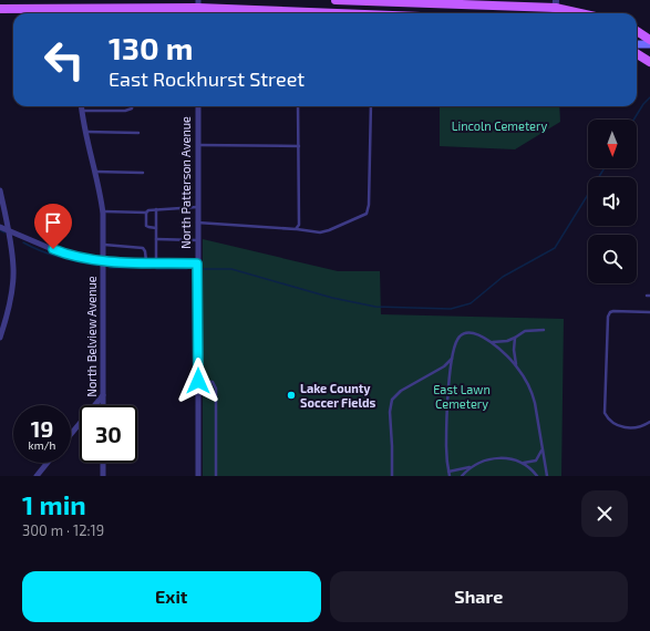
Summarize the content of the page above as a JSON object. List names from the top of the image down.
{
  "streets": {
    "street": ["North Patterson Avenue", "North Belview Avenue"]
  },
  "parks": ["Lincoln Cemetery", "East Lawn Cemetery"],
  "places": ["Lake County Soccer Fields"],
  "north": "bottom",
  "page": {
    "turn": ["130 m", "East Rockhurst Street"],
    "speed": "19 km/h",
    "limit": "30",
    "heading": ["1 min", "300 m · 12:19"],
    "buttons": ["Exit", "Share"]
  }
}
